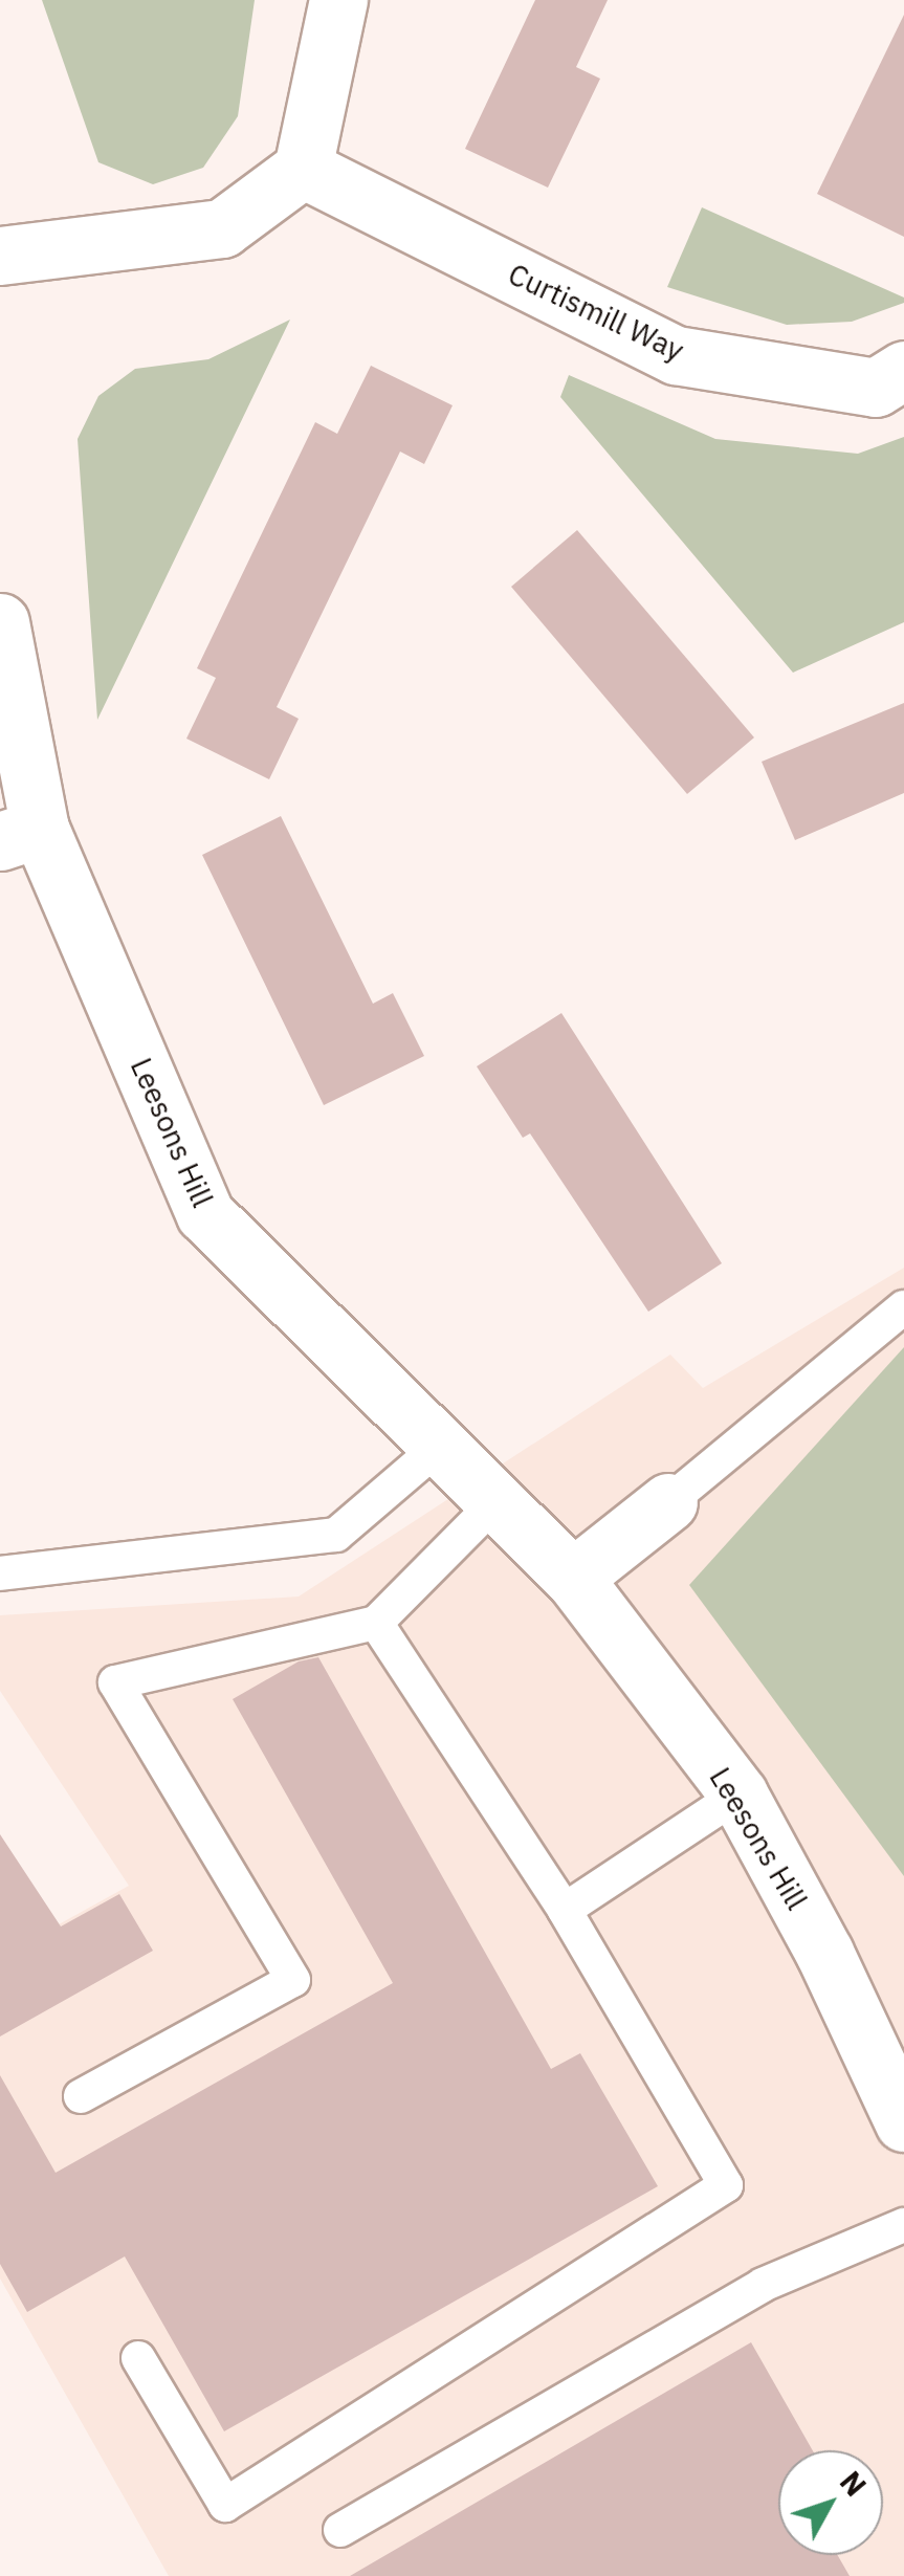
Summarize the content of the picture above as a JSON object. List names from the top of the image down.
{
  "streets": {
    "street": ["Curtismill Way", "Leesons Hill"]
  },
  "north": "top right"
}
